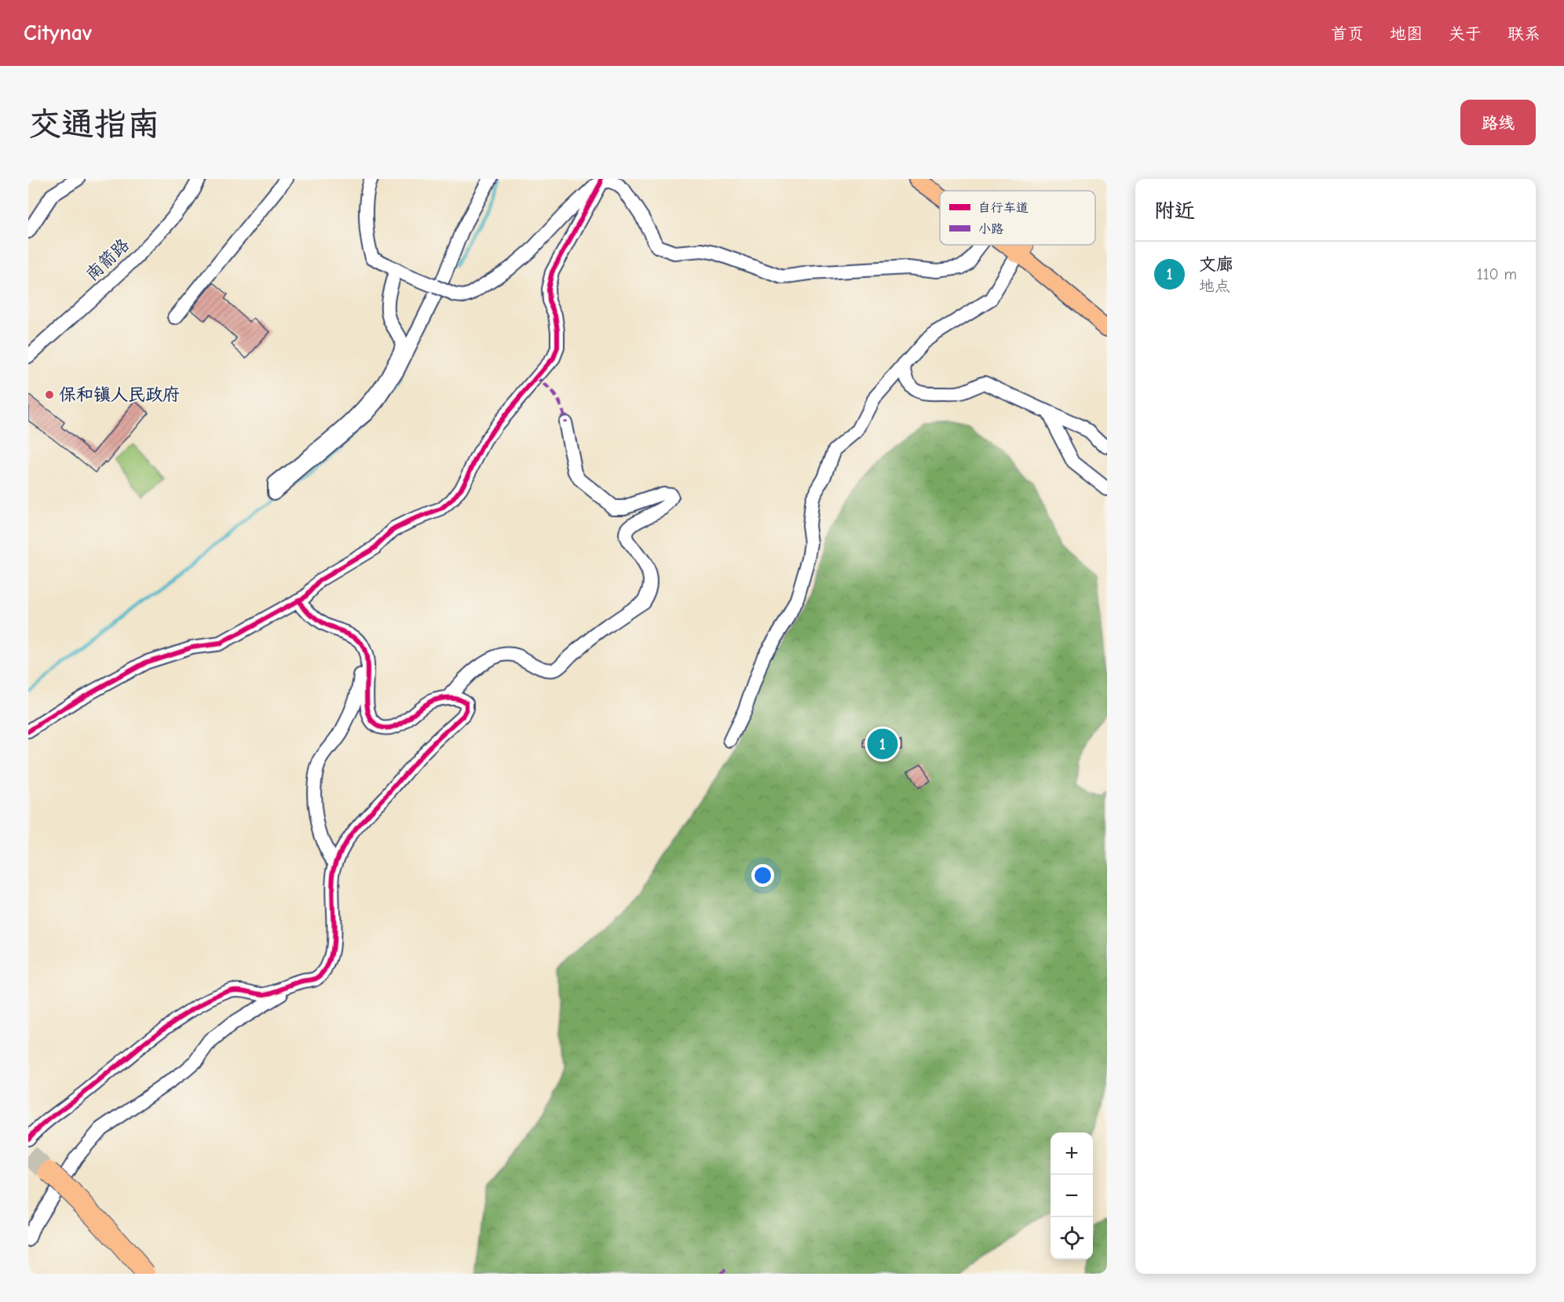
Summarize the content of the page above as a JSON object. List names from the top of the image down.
{
  "streets": {
    "street": ["南箭路"]
  },
  "places": ["保和镇人民政府"],
  "legend": ["自行车道", "小路"],
  "page": {
    "header": "Citynav",
    "nav": [
      "首页",
      "地图",
      "关于",
      "联系"
    ],
    "buttons": "路线",
    "title": "交通指南",
    "heading": "附近",
    "list": [
      {
        "mark": "1",
        "name": "文廊",
        "note": "地点",
        "value": "110 m"
      }
    ],
    "pins": "1",
    "map_buttons": ["+", "−"]
  }
}
